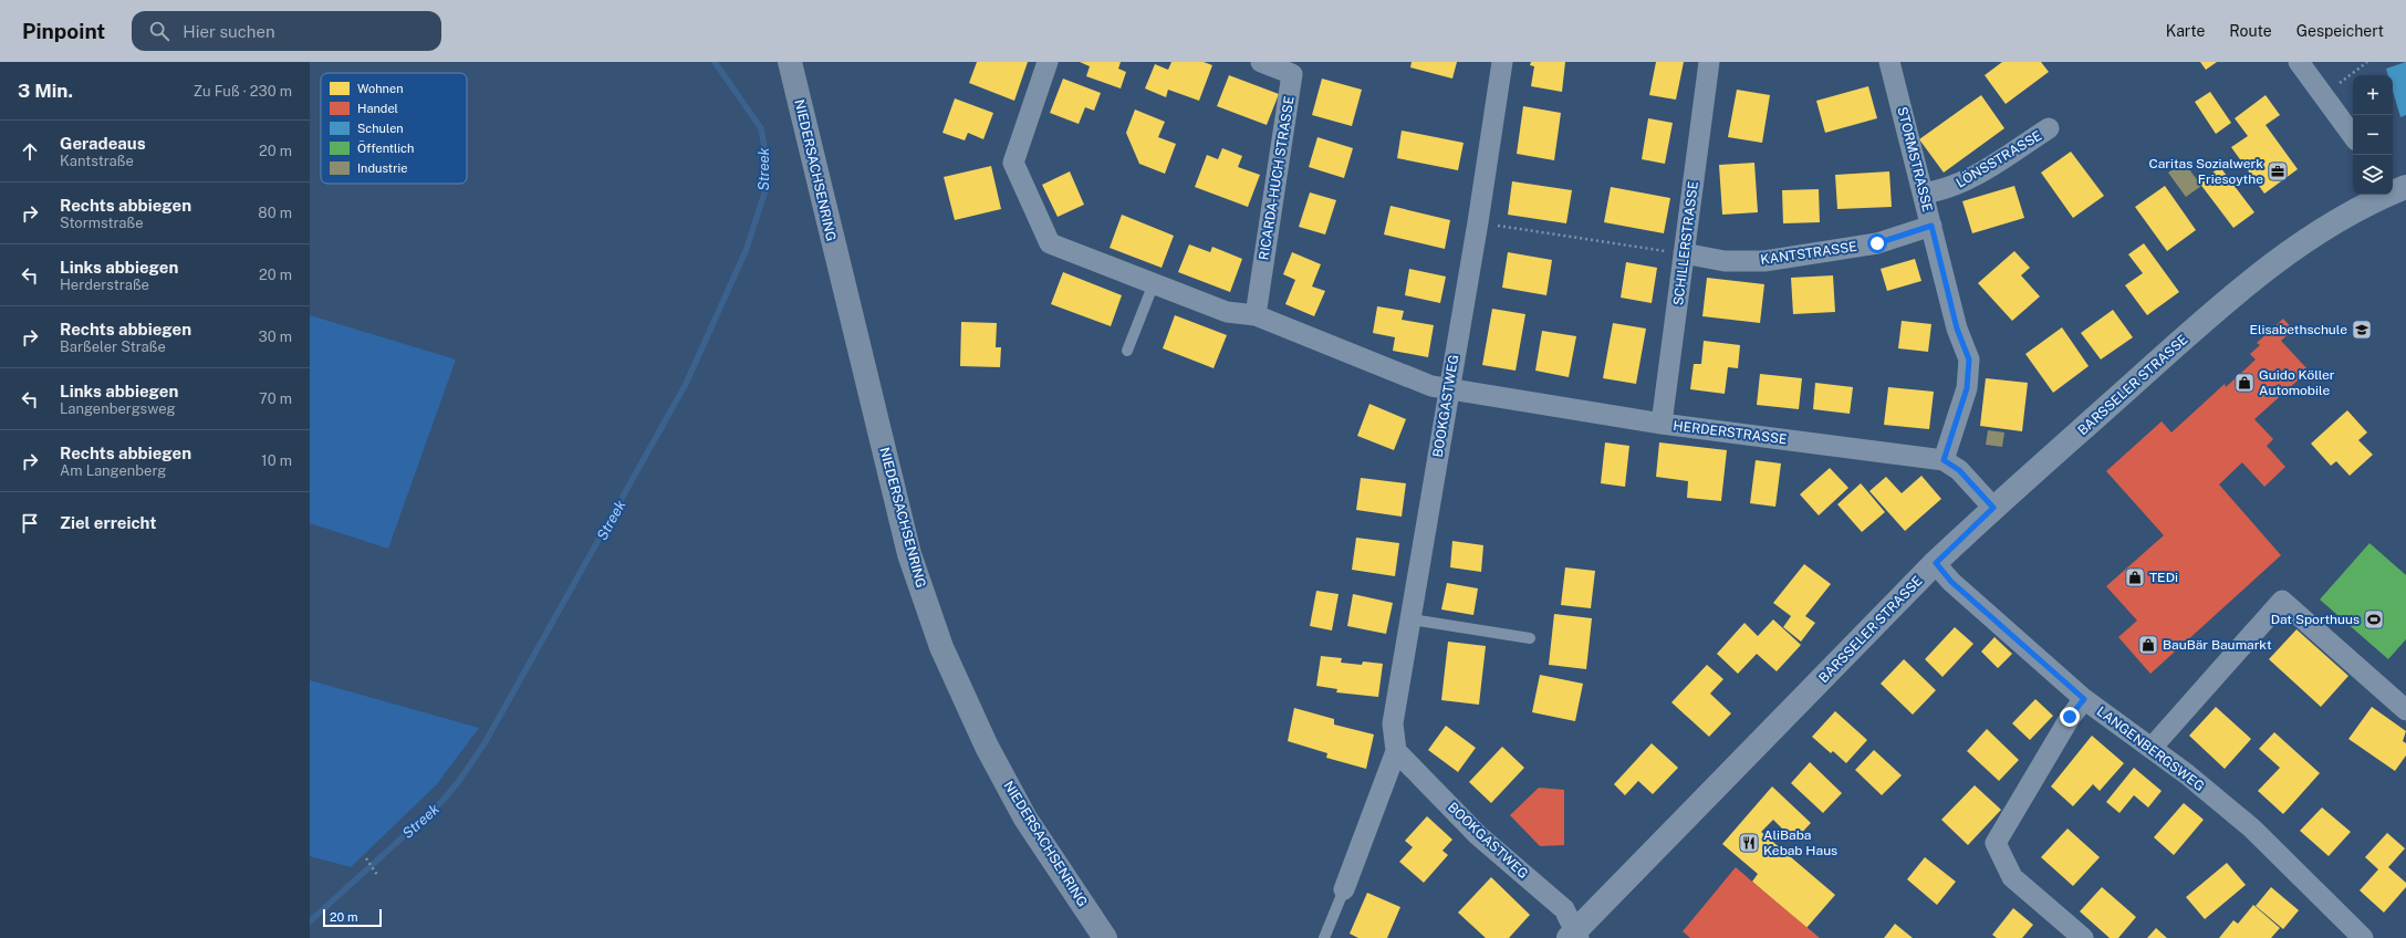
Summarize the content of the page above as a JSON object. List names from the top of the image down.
{
  "streets": {
    "main road": ["NIEDERSACHSENRING"],
    "street": [
      "STORMSTRASSE",
      "LÖNSSTRASSE",
      "RICARDA-HUCH STRASSE",
      "SCHILLERSTRASSE",
      "KANTSTRASSE",
      "BARSSELER STRASSE",
      "BOOKGASTWEG",
      "HERDERSTRASSE",
      "LANGENBERGSWEG"
    ]
  },
  "crossings": [
    ["STORMSTRASSE", "LÖNSSTRASSE"],
    ["STORMSTRASSE", "KANTSTRASSE"],
    ["STORMSTRASSE", "HERDERSTRASSE"],
    ["RICARDA-HUCH STRASSE", "HERDERSTRASSE"],
    ["SCHILLERSTRASSE", "KANTSTRASSE"],
    ["SCHILLERSTRASSE", "HERDERSTRASSE"],
    ["BARSSELER STRASSE", "BOOKGASTWEG"],
    ["BARSSELER STRASSE", "HERDERSTRASSE"],
    ["BARSSELER STRASSE", "LANGENBERGSWEG"],
    ["BOOKGASTWEG", "HERDERSTRASSE"]
  ],
  "water": ["Streek"],
  "places": {
    "office": ["Caritas Sozialwerk Friesoythe"],
    "school or university": ["Elisabethschule"],
    "shop": ["Guido Köller Automobile", "TEDi", "BauBär Baumarkt"],
    "sports": ["Dat Sporthuus"],
    "restaurant": ["AliBaba Kebab Haus"]
  },
  "legend": [
    "Wohnen",
    "Handel",
    "Schulen",
    "Öffentlich",
    "Industrie"
  ],
  "scale_bar": "20 m",
  "page": {
    "header": "Pinpoint",
    "search": "Hier suchen",
    "nav": ["Karte", "Route", "Gespeichert"],
    "heading": ["3 Min.", "Zu Fuß · 230 m"],
    "map_buttons": ["+", "−"],
    "list": [
      ["Geradeaus", "Kantstraße", "20 m"],
      ["Rechts abbiegen", "Stormstraße", "80 m"],
      ["Links abbiegen", "Herderstraße", "20 m"],
      ["Rechts abbiegen", "Barßeler Straße", "30 m"],
      ["Links abbiegen", "Langenbergsweg", "70 m"],
      ["Rechts abbiegen", "Am Langenberg", "10 m"],
      "Ziel erreicht"
    ],
    "scale": "20 m"
  }
}
